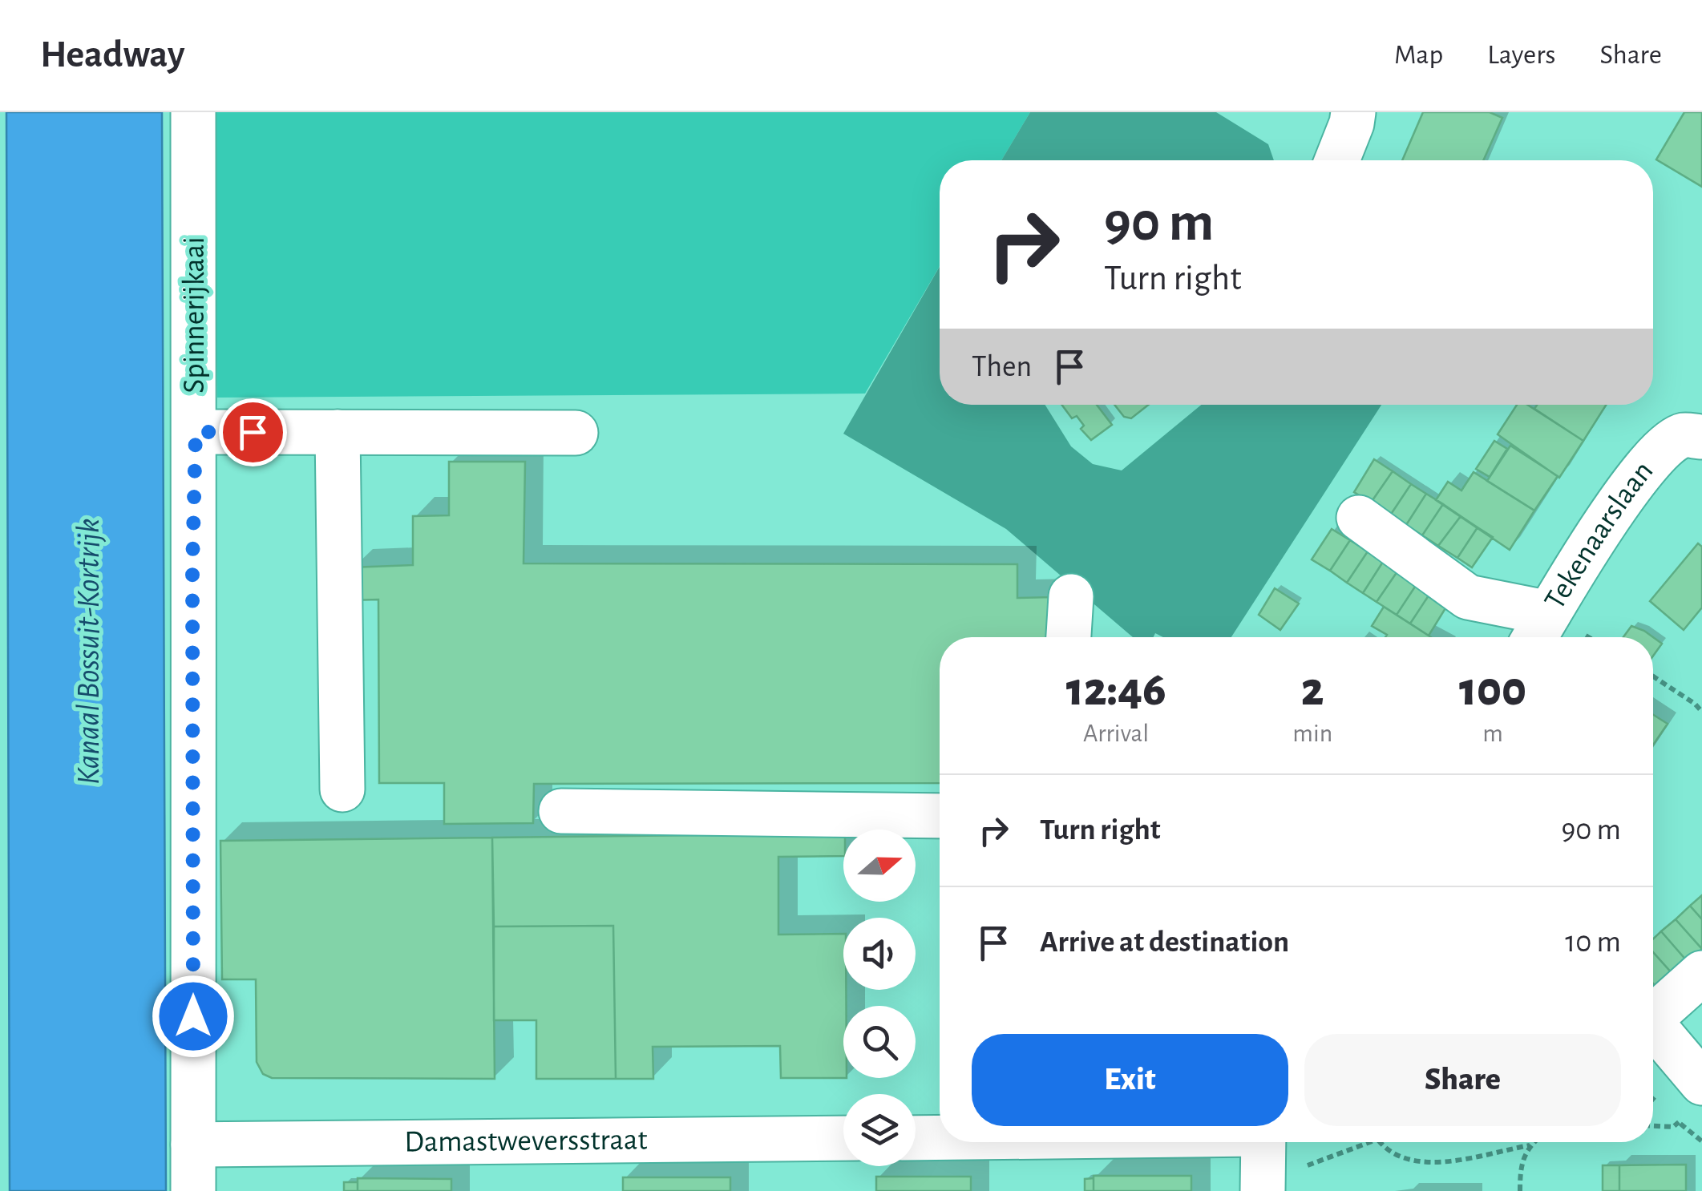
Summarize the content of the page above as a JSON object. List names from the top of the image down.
{
  "streets": {
    "street": ["Spinnerijkaai", "Tekenaarslaan", "Damastweversstraat"]
  },
  "crossings": [
    ["Spinnerijkaai", "Damastweversstraat"]
  ],
  "water": ["Kanaal Bossuit-Kortrijk"],
  "north": "right",
  "page": {
    "header": "Headway",
    "nav": ["Map", "Layers", "Share"],
    "turn": ["90 m", "Turn right"],
    "then": "Then",
    "eta": [
      "12:46",
      "Arrival",
      "2",
      "min",
      "100",
      "m"
    ],
    "list": [
      {
        "name": "Turn right",
        "value": "90 m"
      },
      {
        "name": "Arrive at destination",
        "value": "10 m"
      }
    ],
    "buttons": ["Exit", "Share"]
  }
}
